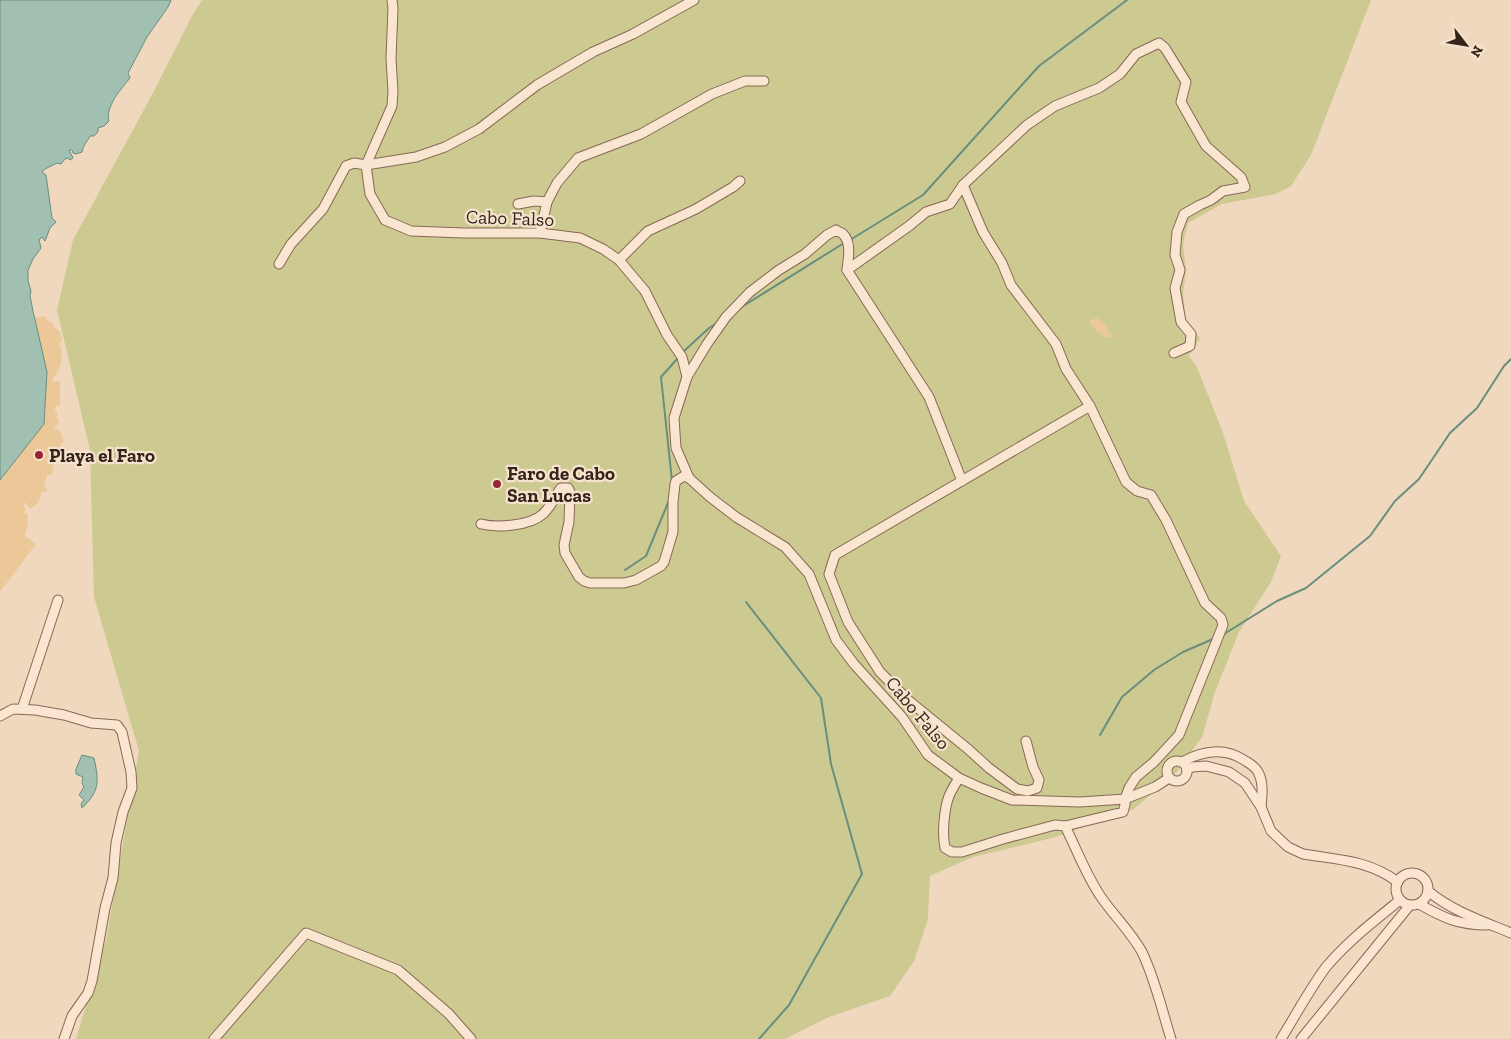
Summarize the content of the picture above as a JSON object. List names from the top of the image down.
{
  "streets": {
    "street": ["Cabo Falso"]
  },
  "places": ["Playa el Faro", "Faro de Cabo San Lucas"],
  "north": "bottom right"
}
